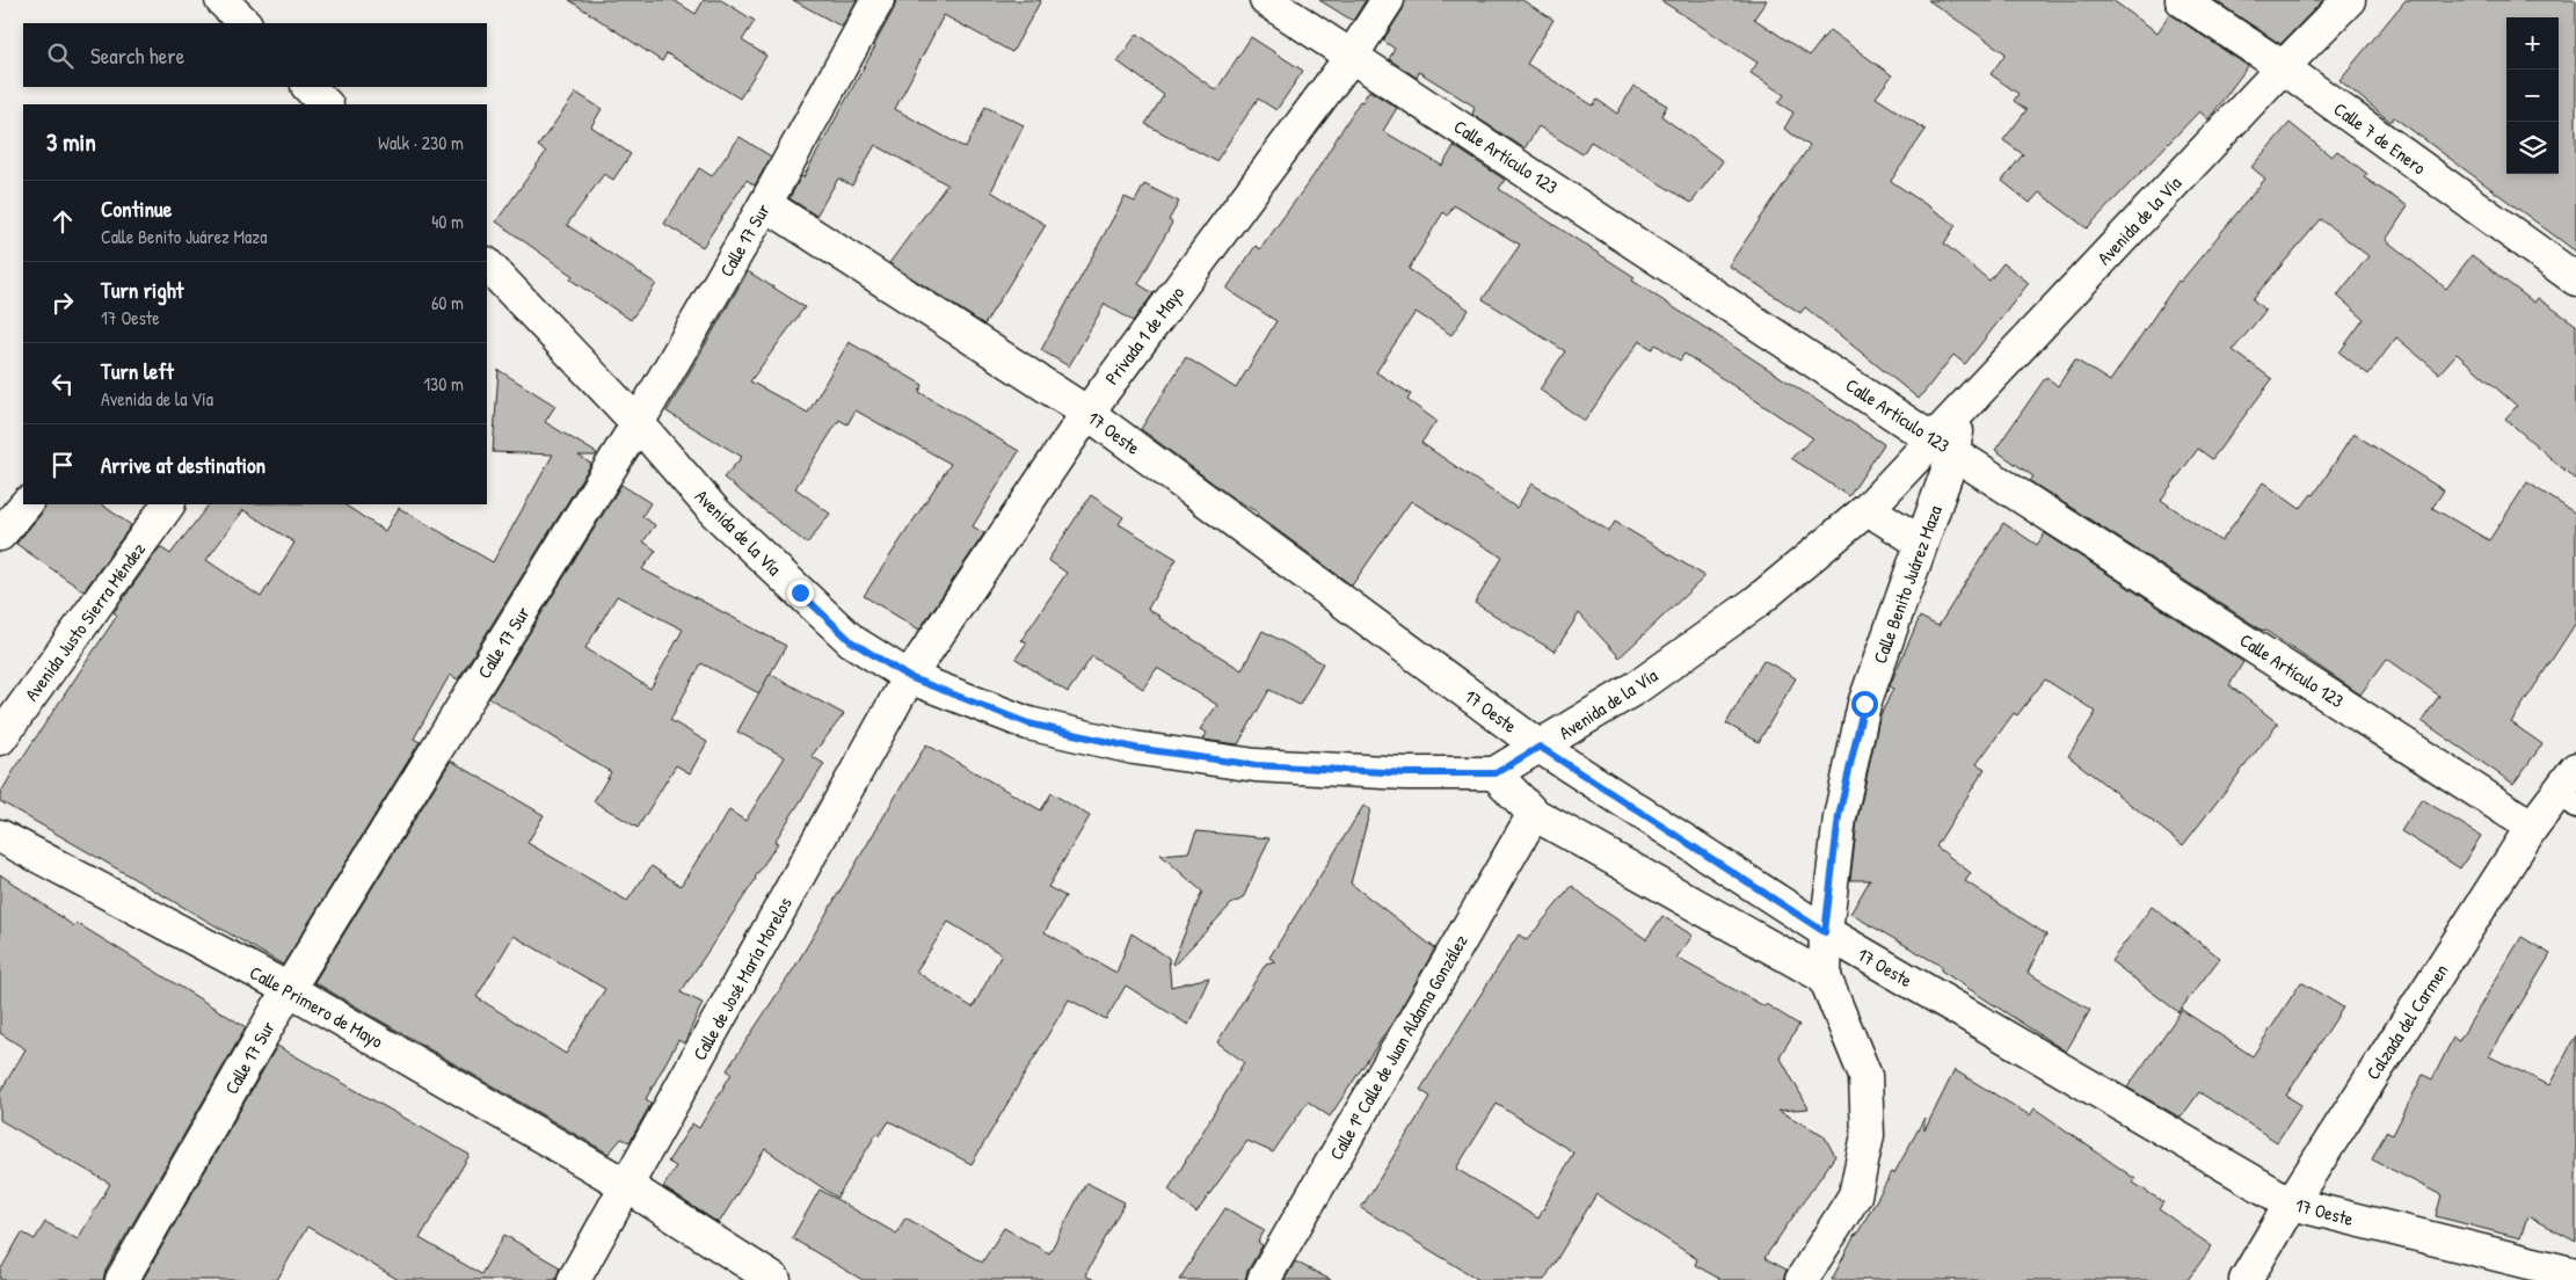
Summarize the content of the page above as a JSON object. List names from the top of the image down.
{
  "streets": {
    "street": [
      "Calle 7 de Enero",
      "Calle Artículo 123",
      "Avenida de la Vía",
      "Calle 17 Sur",
      "Privada 1 de Mayo",
      "17 Oeste",
      "Calle Benito Juárez Maza",
      "Avenida Justo Sierra Méndez",
      "Calle de José María Morelos",
      "Calle Primero de Mayo",
      "Calzada del Carmen",
      "Calle 1ª Calle de Juan Aldama González"
    ]
  },
  "crossings": [
    ["Calle 7 de Enero", "Avenida de la Vía"],
    ["Calle Artículo 123", "Avenida de la Vía"],
    ["Calle Artículo 123", "Privada 1 de Mayo"],
    ["Calle Artículo 123", "Calle Benito Juárez Maza"],
    ["Calle Artículo 123", "Calzada del Carmen"],
    ["Avenida de la Vía", "Calle 17 Sur"],
    ["Avenida de la Vía", "Privada 1 de Mayo"],
    ["Avenida de la Vía", "17 Oeste"],
    ["Avenida de la Vía", "Calle Benito Juárez Maza"],
    ["Avenida de la Vía", "Calle de José María Morelos"],
    ["Calle 17 Sur", "17 Oeste"],
    ["Calle 17 Sur", "Calle Primero de Mayo"],
    ["Privada 1 de Mayo", "17 Oeste"],
    ["Privada 1 de Mayo", "Calle de José María Morelos"],
    ["17 Oeste", "Calle Benito Juárez Maza"],
    ["17 Oeste", "Calzada del Carmen"],
    ["Calle de José María Morelos", "Calle Primero de Mayo"]
  ],
  "page": {
    "map_buttons": ["+", "−"],
    "search": "Search here",
    "heading": ["3 min", "Walk · 230 m"],
    "list": [
      ["Continue", "Calle Benito Juárez Maza", "40 m"],
      ["Turn right", "17 Oeste", "60 m"],
      ["Turn left", "Avenida de la Vía", "130 m"],
      "Arrive at destination"
    ]
  }
}
